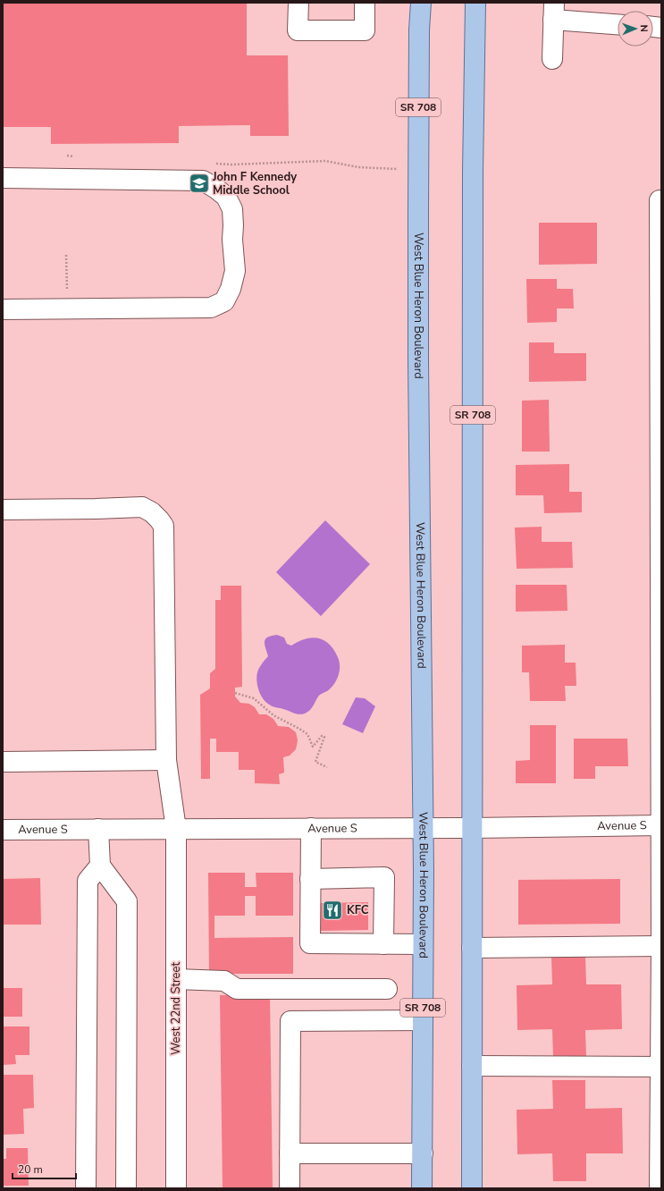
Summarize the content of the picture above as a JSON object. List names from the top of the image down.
{
  "streets": {
    "main road": ["SR 708", "West Blue Heron Boulevard"],
    "street": ["Avenue S", "West 22nd Street"]
  },
  "crossings": [
    ["SR 708", "Avenue S"],
    ["West Blue Heron Boulevard", "Avenue S"],
    ["Avenue S", "West 22nd Street"]
  ],
  "places": {
    "school or university": ["John F Kennedy Middle School"],
    "restaurant": ["KFC"]
  },
  "scale_bar": "20 m",
  "north": "right"
}
